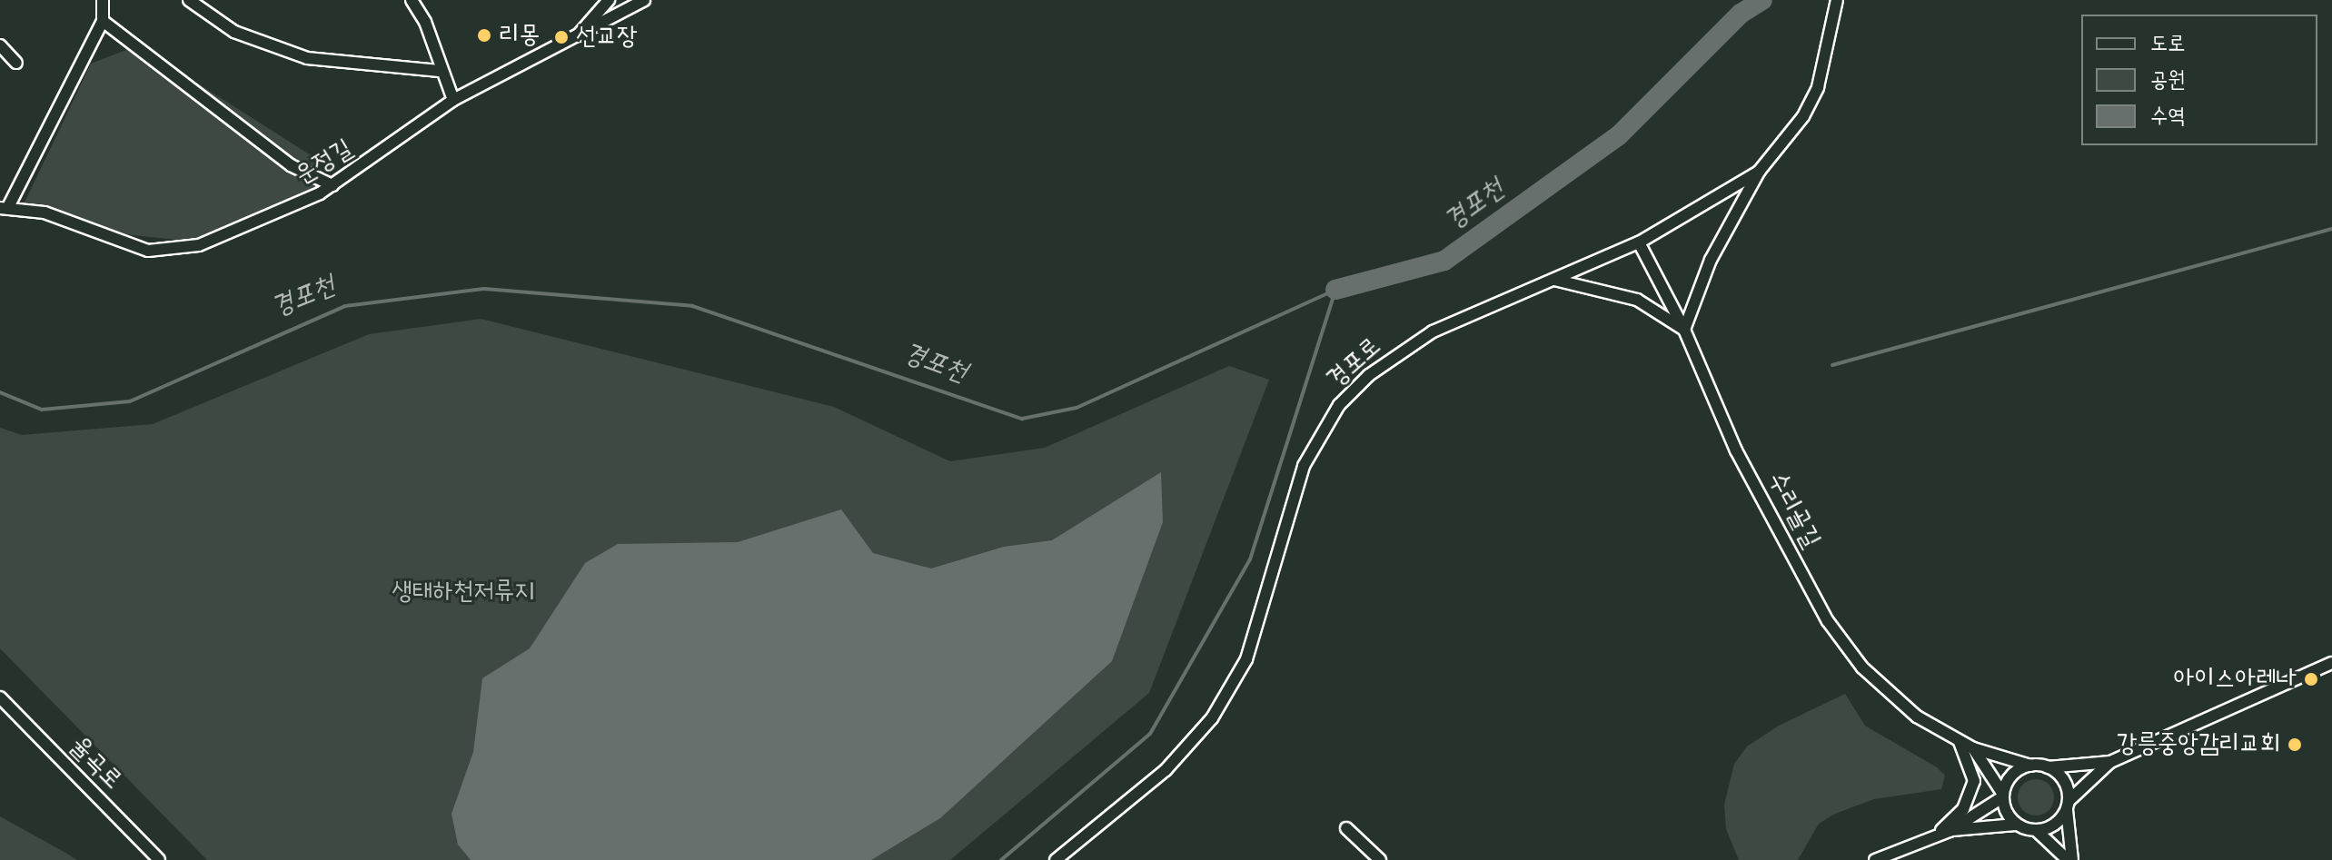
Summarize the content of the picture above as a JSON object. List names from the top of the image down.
{
  "streets": {
    "street": [
      "운정길",
      "경포로",
      "수리골길",
      "율곡로"
    ]
  },
  "crossings": [
    ["경포로", "수리골길"]
  ],
  "water": ["경포천"],
  "parks": ["생태하천저류지"],
  "places": [
    "리몽",
    "선교장",
    "아이스아레나",
    "강릉중앙감리교회"
  ],
  "legend": ["도로", "공원", "수역"]
}
